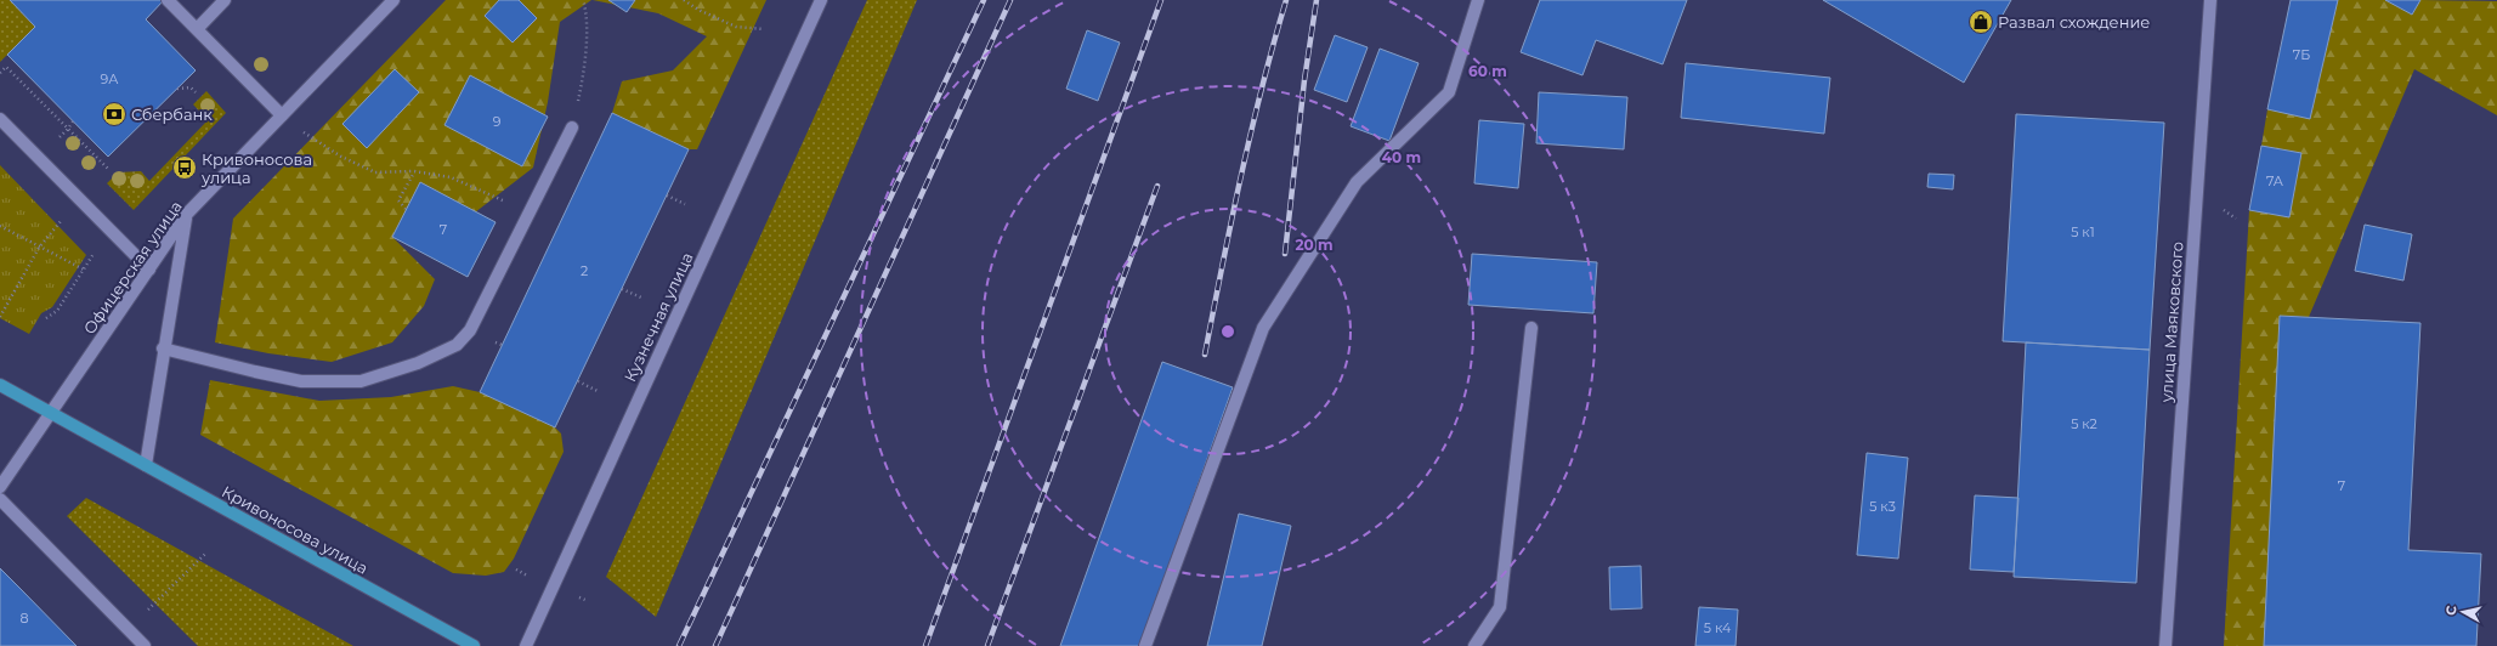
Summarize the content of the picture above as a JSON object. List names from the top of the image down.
{
  "streets": {
    "main road": ["Кривоносова улица"],
    "street": ["Офицерская улица", "Кузнечная улица", "улица Маяковского"]
  },
  "crossings": [
    ["Офицерская улица", "Кривоносова улица"]
  ],
  "places": {
    "shop": ["Развал схождение"],
    "bank": ["Сбербанк"],
    "bus stop": ["Кривоносова улица"]
  },
  "house_numbers": [
    "7Б",
    "9А",
    "9",
    "7А",
    "7",
    "5 к1",
    "2",
    "5 к2",
    "7",
    "5 к3",
    "8",
    "5 к4"
  ],
  "north": "left",
  "rings": ["60 m", "40 m", "20 m"]
}
